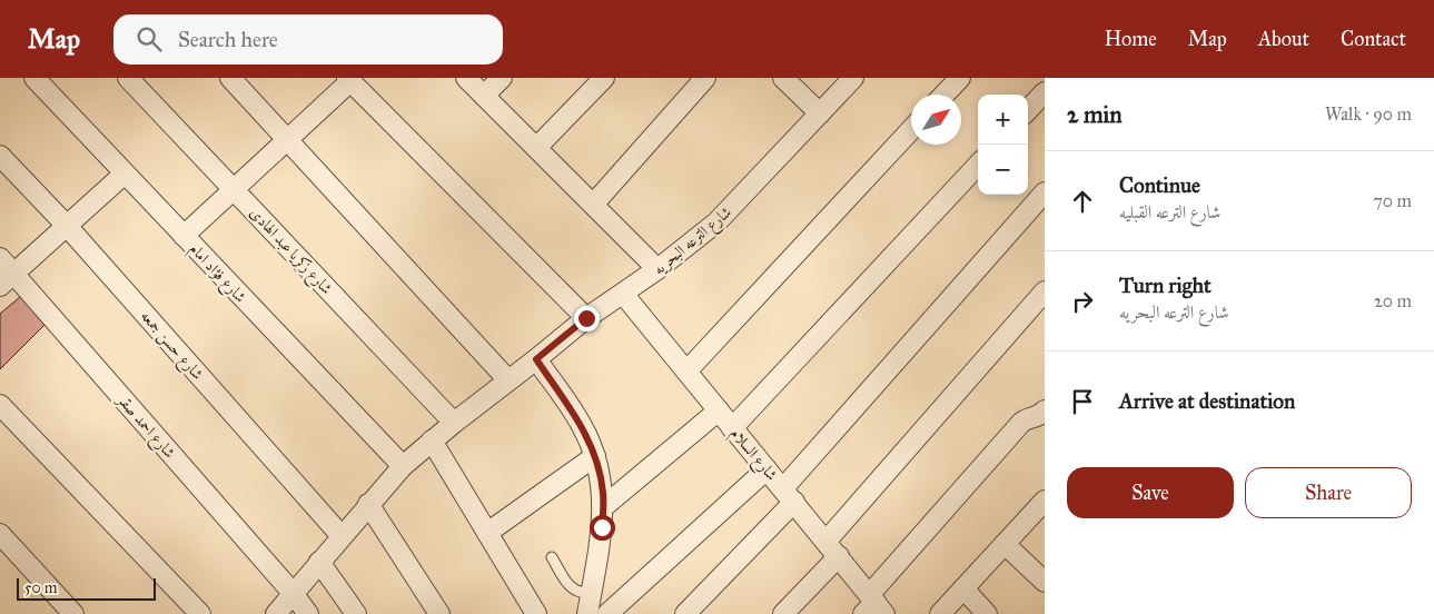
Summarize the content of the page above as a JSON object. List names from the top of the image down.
{
  "streets": {
    "street": [
      "شارع الترعه البحريه",
      "شارع زكريا عبد الهادى",
      "شارع فؤاد امام",
      "شارع حسن جمعه",
      "شارع احمد صقر",
      "شارع السلام"
    ]
  },
  "crossings": [
    ["شارع الترعه البحريه", "شارع زكريا عبد الهادى"],
    ["شارع الترعه البحريه", "شارع فؤاد امام"],
    ["شارع الترعه البحريه", "شارع حسن جمعه"],
    ["شارع الترعه البحريه", "شارع احمد صقر"],
    ["شارع الترعه البحريه", "شارع السلام"]
  ],
  "scale_bar": "50 m",
  "north": "top right",
  "page": {
    "header": "Map",
    "search": "Search here",
    "nav": [
      "Home",
      "Map",
      "About",
      "Contact"
    ],
    "heading": ["2 min", "Walk · 90 m"],
    "map_buttons": ["+", "−"],
    "list": [
      ["Continue", "شارع الترعه القبليه", "70 m"],
      ["Turn right", "شارع الترعه البحريه", "20 m"],
      "Arrive at destination"
    ],
    "buttons": ["Save", "Share"],
    "scale": "50 m"
  }
}
